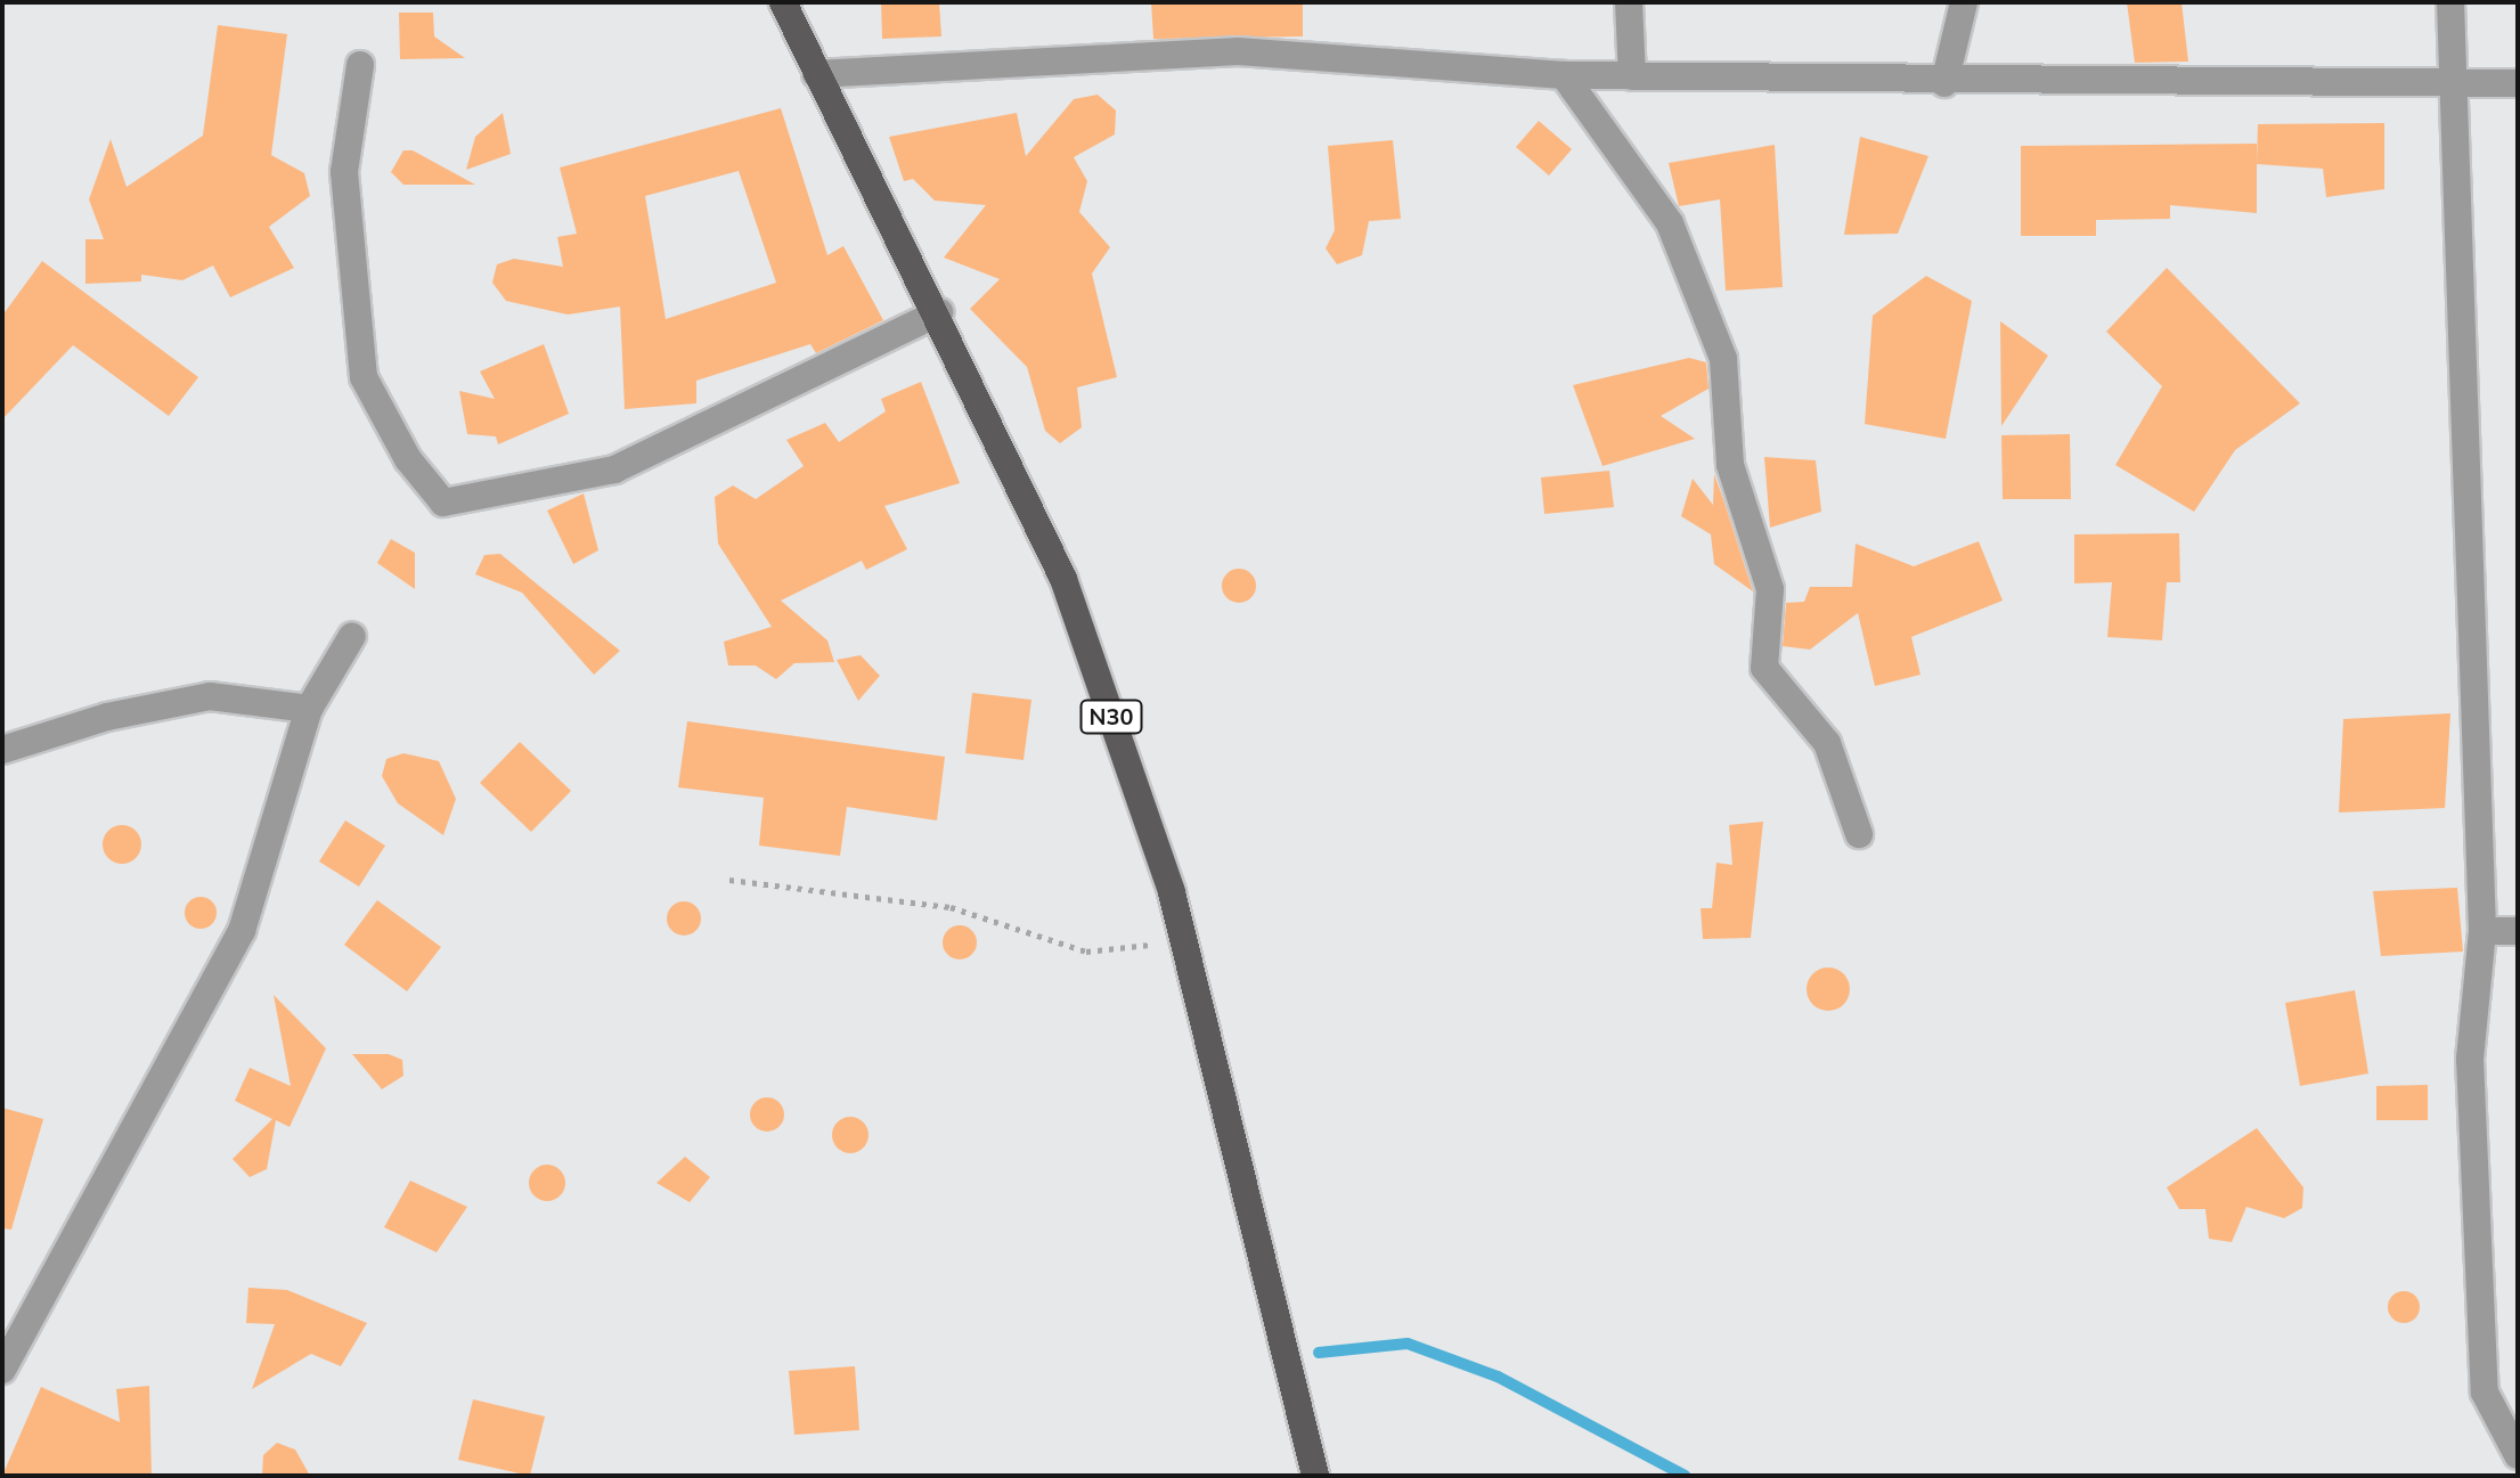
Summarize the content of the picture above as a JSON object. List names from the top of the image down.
{
  "streets": {
    "main road": ["N30"]
  }
}
